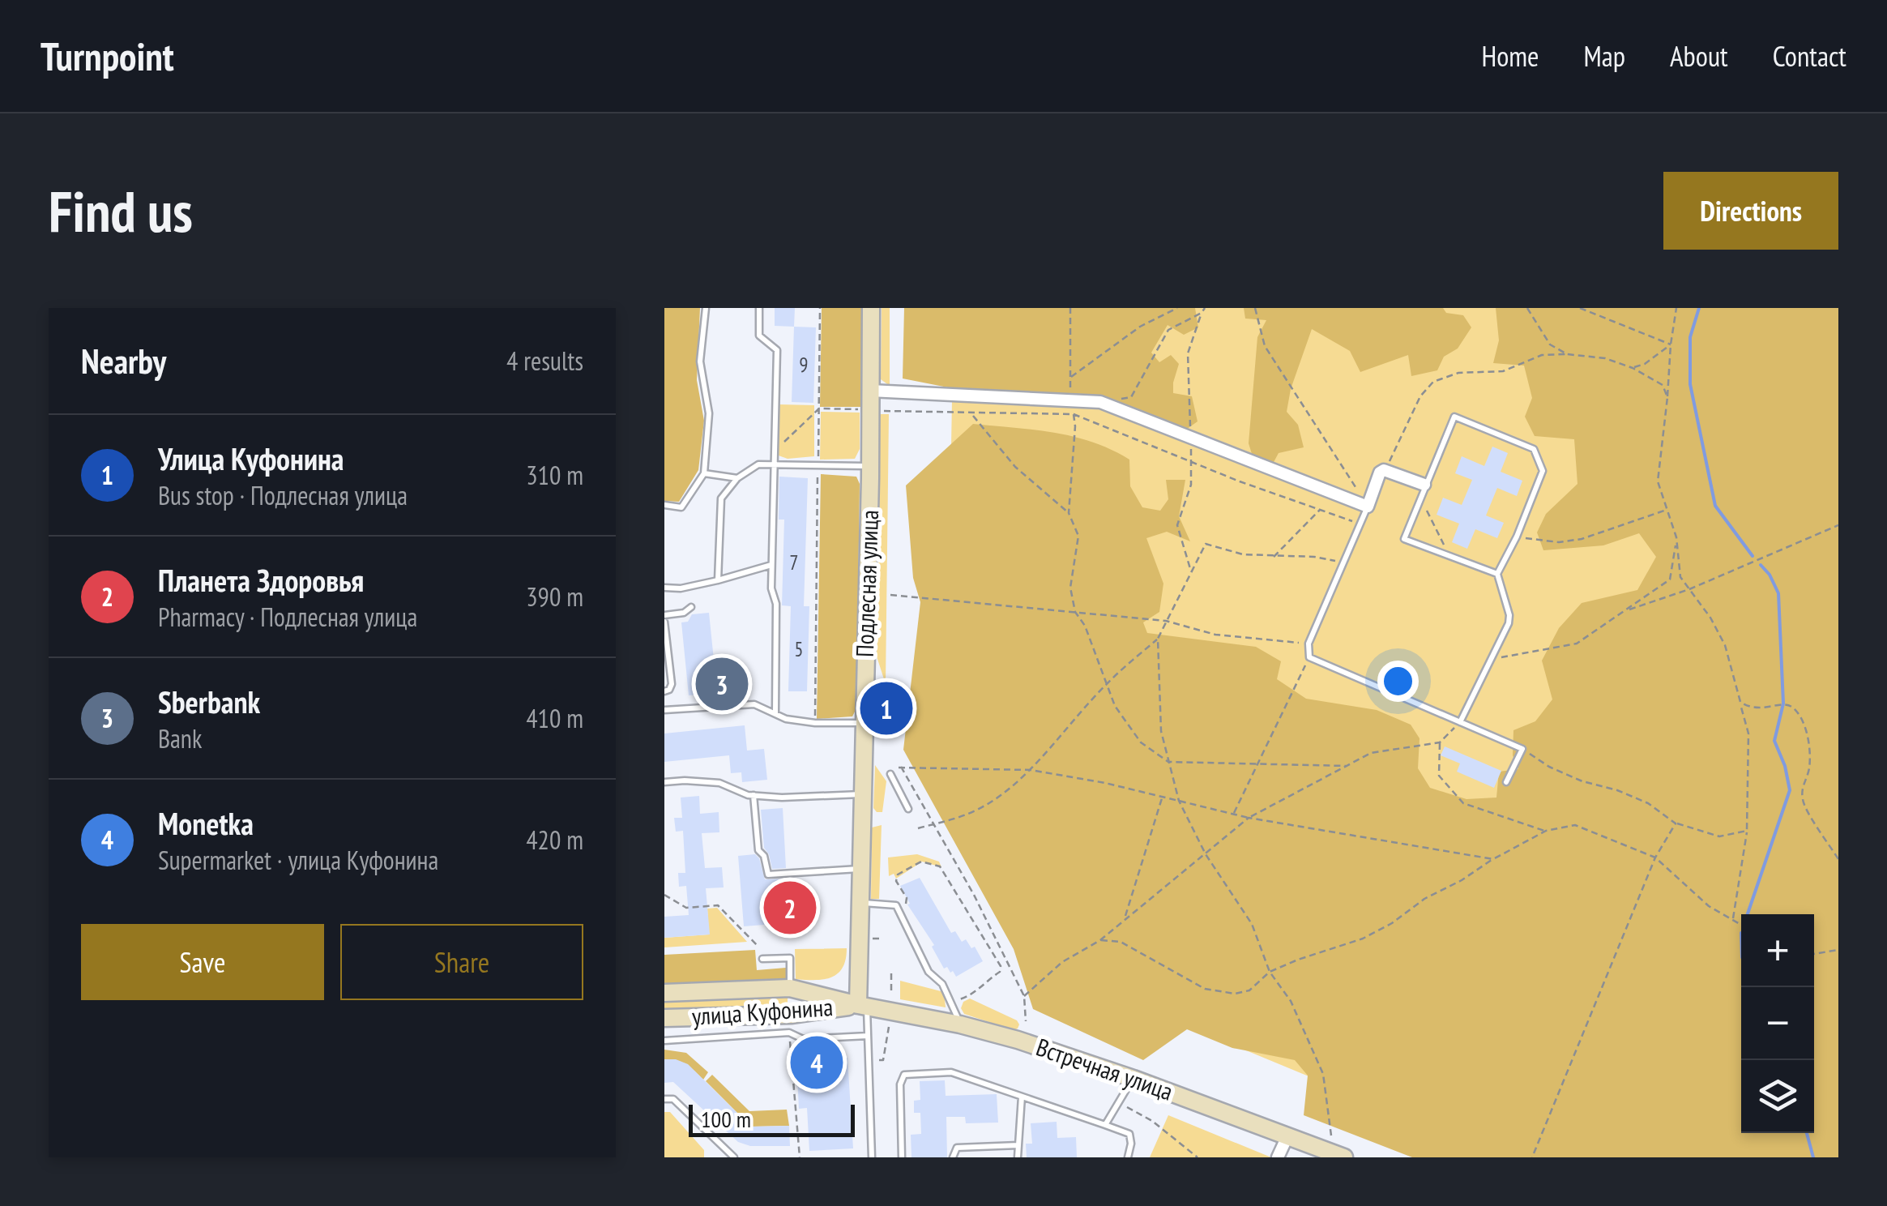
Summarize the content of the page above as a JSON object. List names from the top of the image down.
{
  "streets": {
    "main road": ["Подлесная улица", "улица Куфонина", "Встречная улица"]
  },
  "crossings": [
    ["Подлесная улица", "улица Куфонина"],
    ["Подлесная улица", "Встречная улица"],
    ["улица Куфонина", "Встречная улица"]
  ],
  "house_numbers": ["9", "7", "5"],
  "scale_bar": "100 m",
  "page": {
    "header": "Turnpoint",
    "nav": [
      "Home",
      "Map",
      "About",
      "Contact"
    ],
    "buttons": [
      "Directions",
      ["Save", "Share"]
    ],
    "title": "Find us",
    "heading": ["Nearby", "4 results"],
    "list": [
      {
        "mark": "1",
        "name": "Улица Куфонина",
        "note": "Bus stop · Подлесная улица",
        "value": "310 m"
      },
      {
        "mark": "2",
        "name": "Планета Здоровья",
        "note": "Pharmacy · Подлесная улица",
        "value": "390 m"
      },
      {
        "mark": "3",
        "name": "Sberbank",
        "note": "Bank",
        "value": "410 m"
      },
      {
        "mark": "4",
        "name": "Monetka",
        "note": "Supermarket · улица Куфонина",
        "value": "420 m"
      }
    ],
    "pins": [
      "3",
      "1",
      "2",
      "4"
    ],
    "map_buttons": ["+", "−"],
    "scale": "100 m"
  }
}
